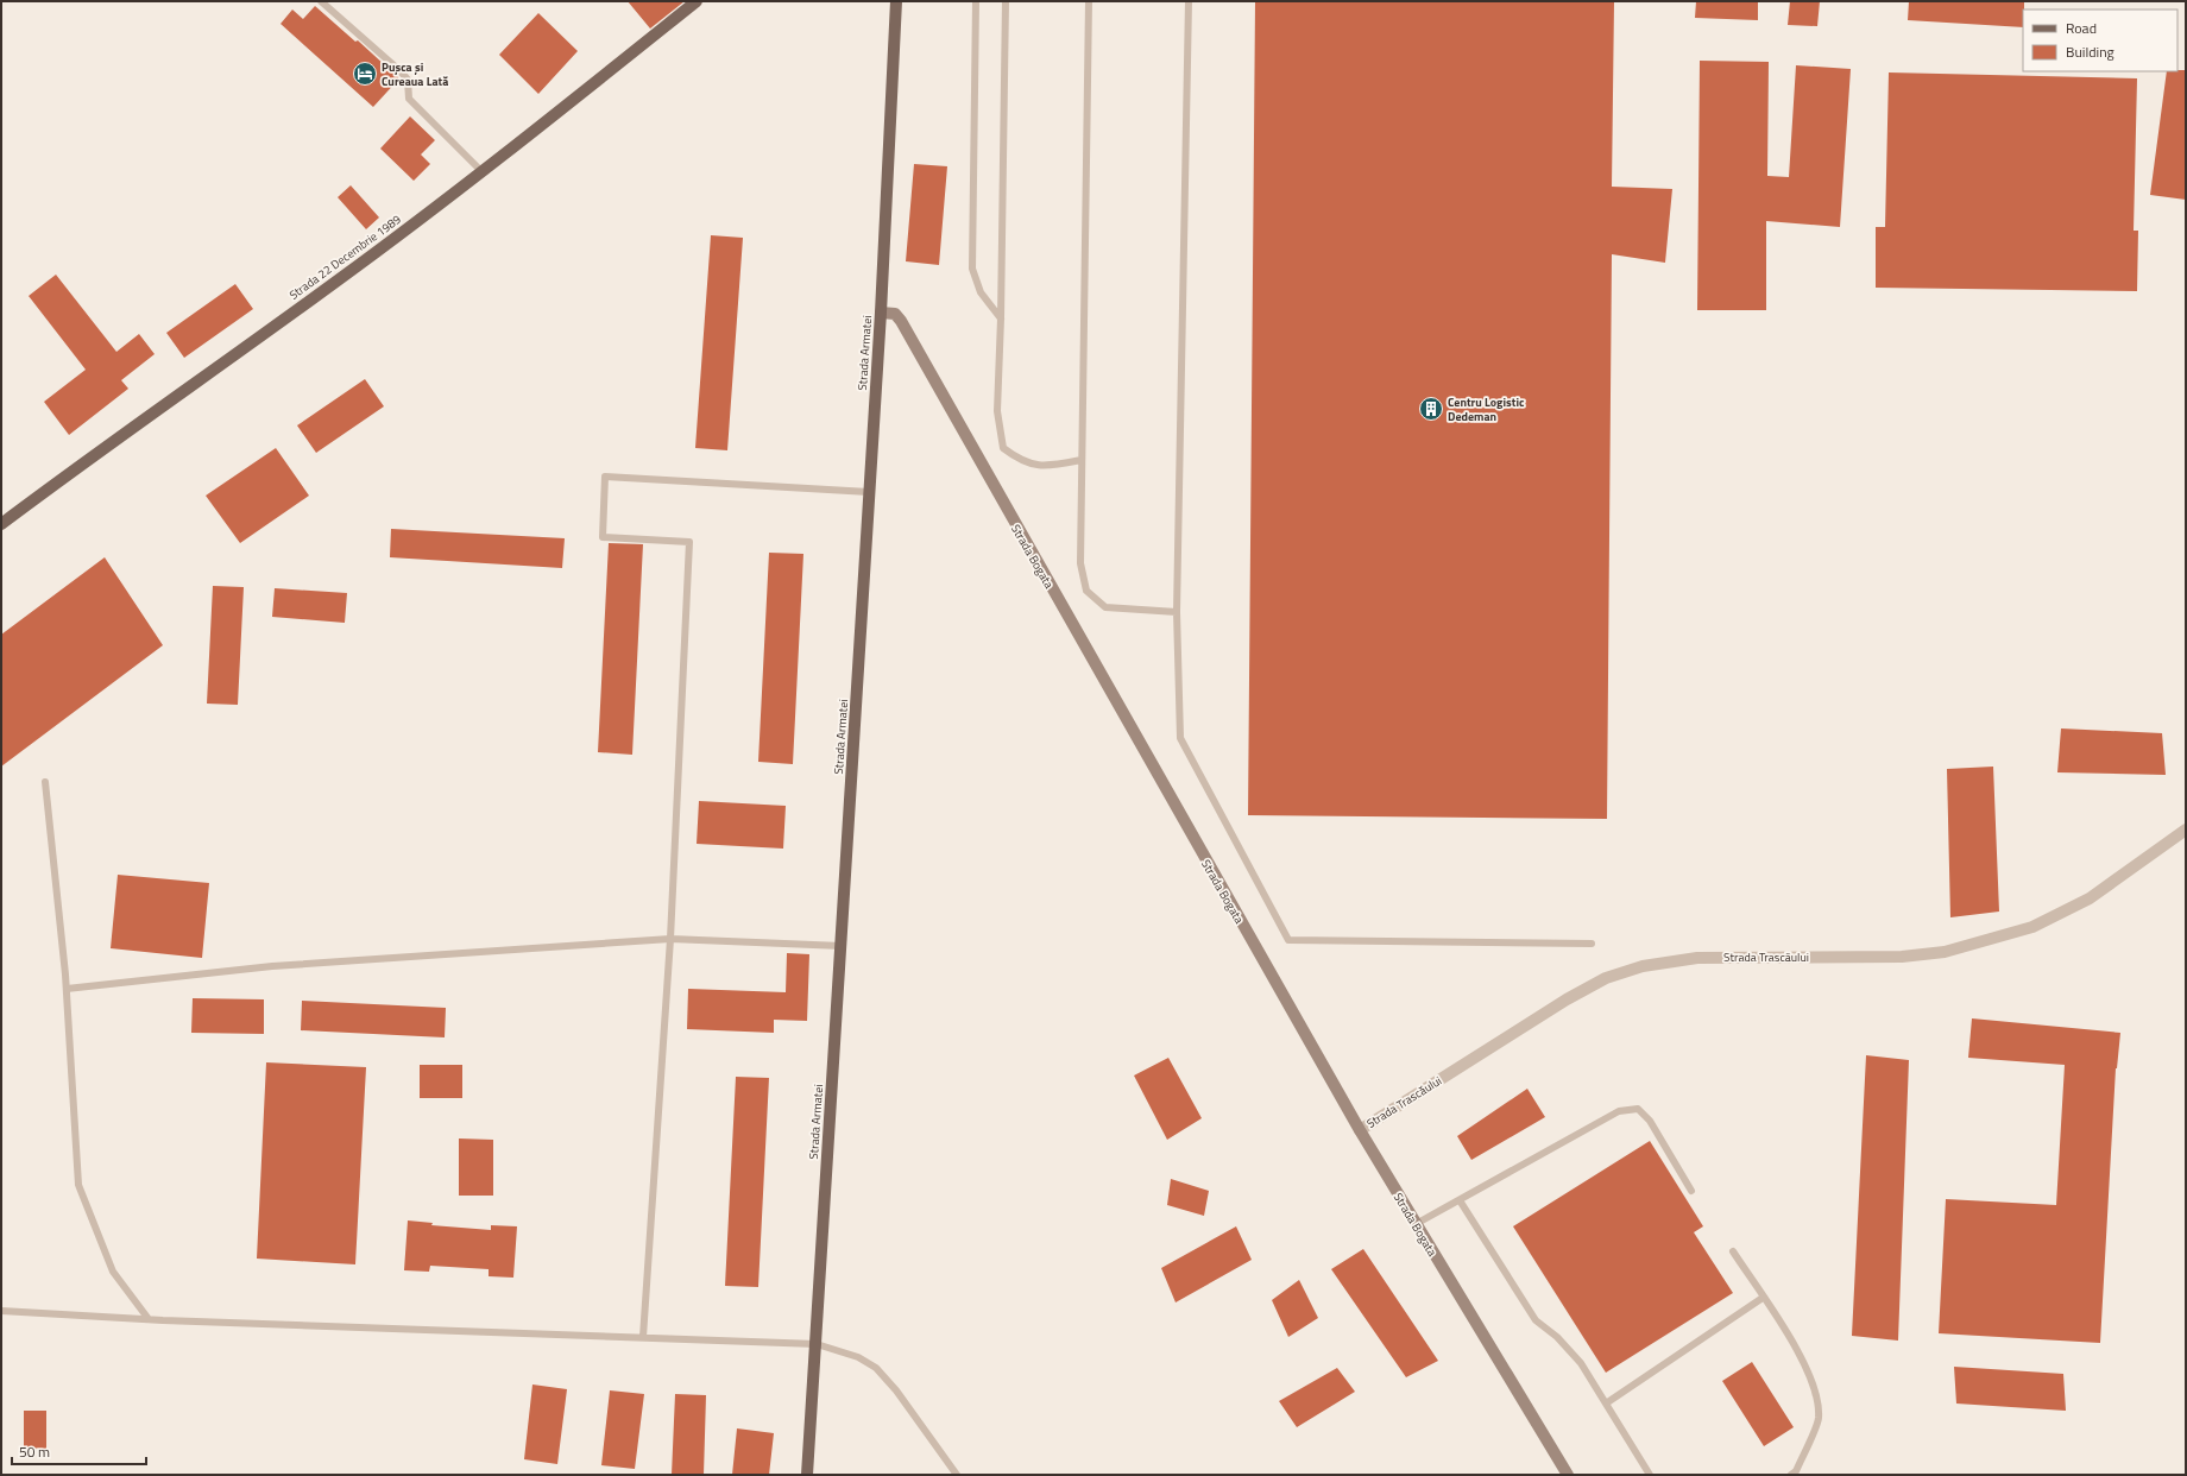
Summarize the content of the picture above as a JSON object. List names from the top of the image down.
{
  "streets": {
    "main road": ["Strada 22 Decembrie 1989", "Strada Armatei", "Strada Bogata"],
    "street": ["Strada Trascăului"]
  },
  "crossings": [
    ["Strada Armatei", "Strada Bogata"],
    ["Strada Bogata", "Strada Trascăului"]
  ],
  "places": {
    "hotel": ["Pușca și Cureaua Lată"],
    "building": ["Centru Logistic Dedeman"]
  },
  "legend": ["Road", "Building"],
  "scale_bar": "50 m"
}
